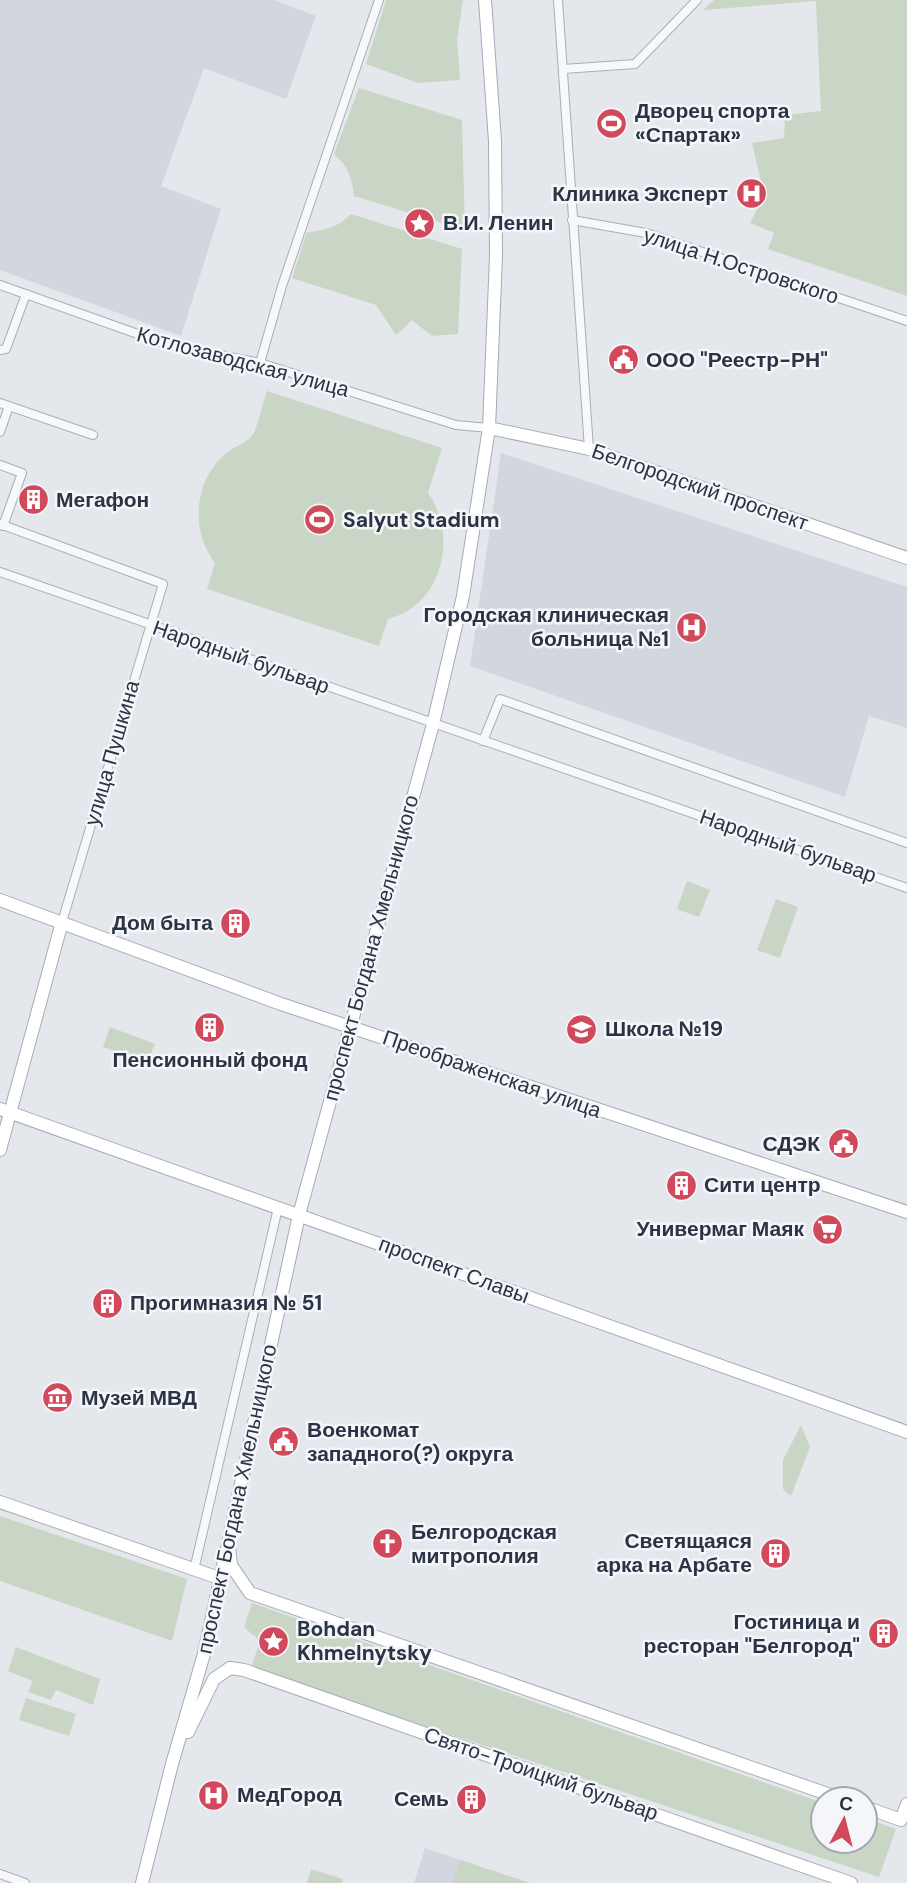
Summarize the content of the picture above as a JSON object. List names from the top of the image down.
{
  "streets": {
    "main road": [
      "Белгородский проспект",
      "проспект Богдана Хмельницкого",
      "Преображенская улица",
      "проспект Славы",
      "Свято-Троицкий бульвар"
    ],
    "street": [
      "улица Н.Островского",
      "Котлозаводская улица",
      "Народный бульвар",
      "улица Пушкина"
    ]
  },
  "crossings": [
    ["Котлозаводская улица", "Белгородский проспект"],
    ["Котлозаводская улица", "проспект Богдана Хмельницкого"],
    ["Белгородский проспект", "проспект Богдана Хмельницкого"],
    ["Народный бульвар", "улица Пушкина"],
    ["Народный бульвар", "проспект Богдана Хмельницкого"],
    ["улица Пушкина", "Преображенская улица"],
    ["проспект Богдана Хмельницкого", "Преображенская улица"],
    ["проспект Богдана Хмельницкого", "проспект Славы"],
    ["проспект Богдана Хмельницкого", "Свято-Троицкий бульвар"]
  ],
  "places": {
    "sports": ["Дворец спорта «Спартак»", "Salyut Stadium"],
    "hospital": ["Клиника Эксперт", "Городская клиническая больница №1", "МедГород"],
    "place": ["В.И. Ленин", "Bohdan Khmelnytsky"],
    "public building": ["ООО \"Реестр-РН\"", "СДЭК", "Военкомат западного(?) округа"],
    "building": [
      "Мегафон",
      "Дом быта",
      "Пенсионный фонд",
      "Сити центр",
      "Прогимназия № 51",
      "Светящаяся арка на Арбате",
      "Гостиница и ресторан \"Белгород\"",
      "Семь"
    ],
    "school or university": ["Школа №19"],
    "supermarket": ["Универмаг Маяк"],
    "museum": ["Музей МВД"],
    "church": ["Белгородская митрополия"]
  },
  "north": "top"
}
